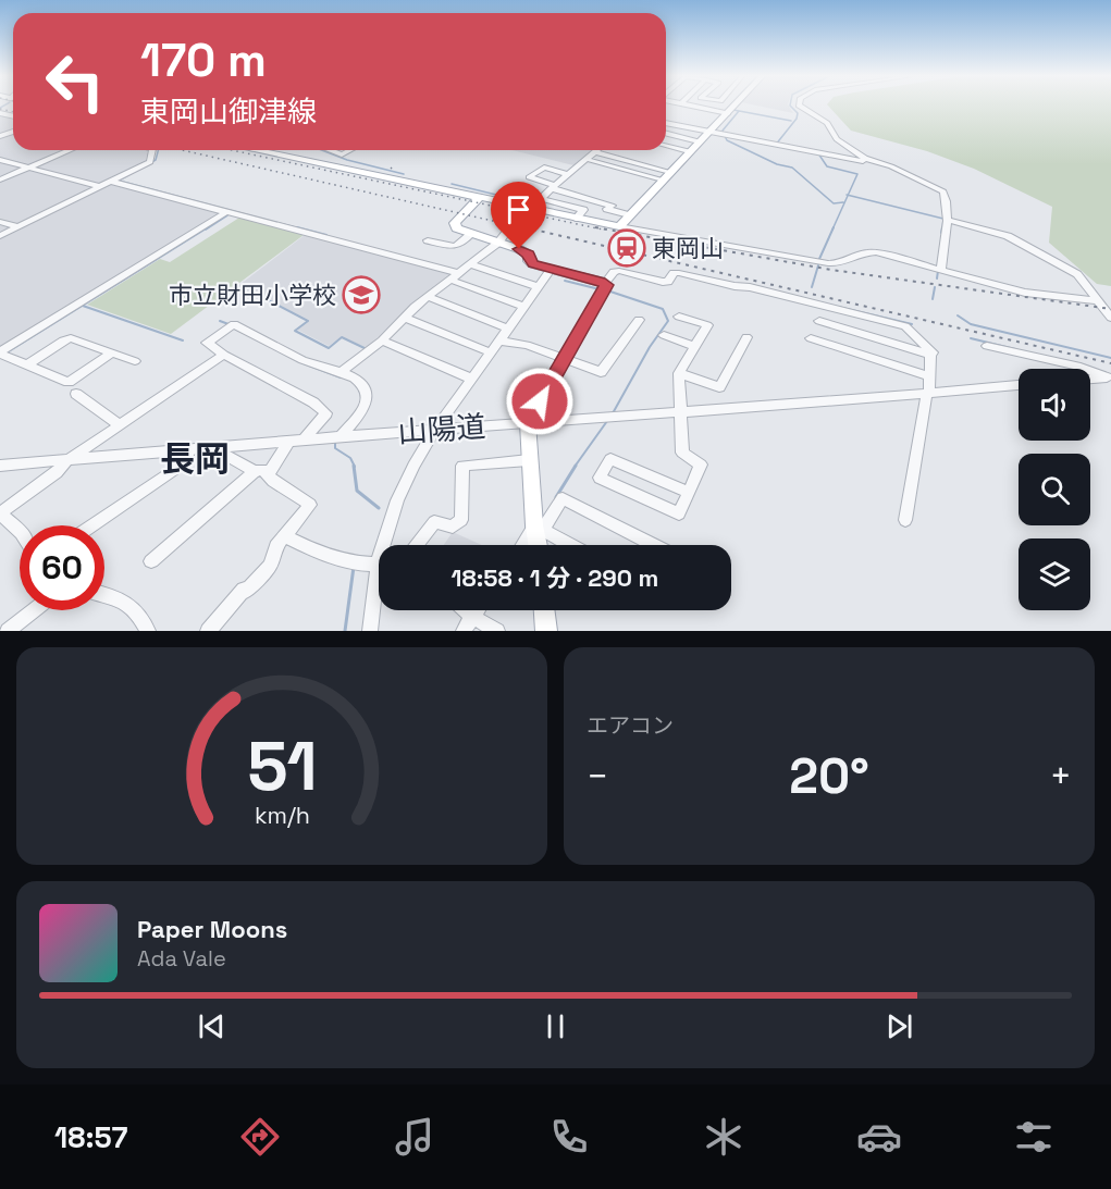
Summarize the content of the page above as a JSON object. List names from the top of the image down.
{
  "streets": {
    "street": ["山陽道"]
  },
  "districts": ["長岡"],
  "places": {
    "station": ["東岡山"],
    "school or university": ["市立財田小学校"]
  },
  "page": {
    "turn": ["170 m", "東岡山御津線"],
    "limit": "60",
    "trip": "18:58 · 1 分 · 290 m",
    "tile": "エアコン",
    "heat": ["−", "20°", "+"],
    "song": ["Paper Moons", "Ada Vale"],
    "tabs": "18:57",
    "gauge": ["51", "km/h"]
  }
}
